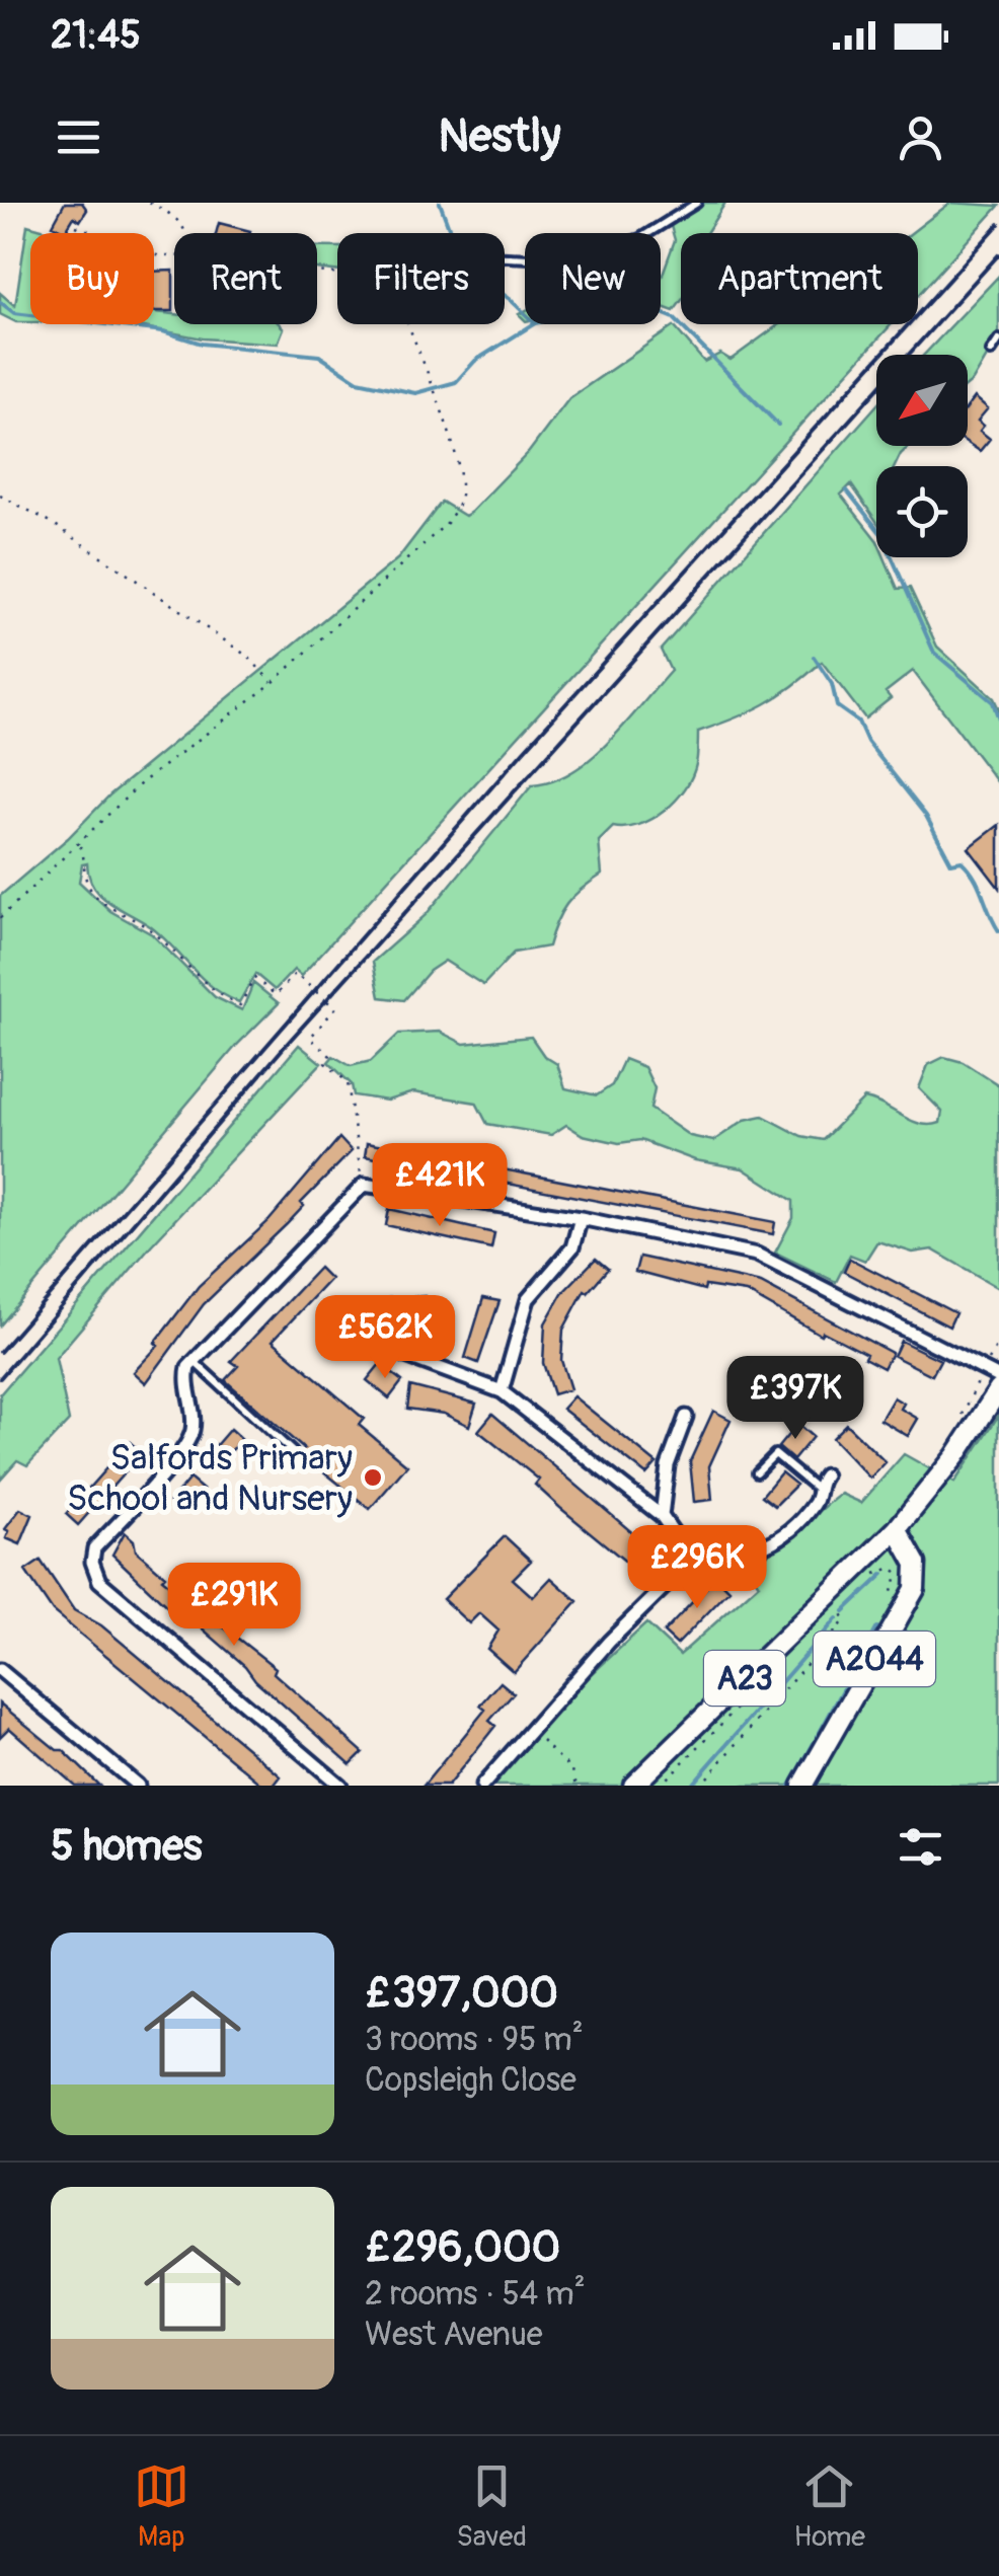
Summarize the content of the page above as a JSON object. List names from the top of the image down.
{
  "streets": {
    "main road": ["A2044", "A23"]
  },
  "crossings": [
    ["A2044", "A23"]
  ],
  "places": ["Salfords Primary School and Nursery"],
  "north": "bottom left",
  "page": {
    "status": "21:45",
    "header": "Nestly",
    "chip": [
      "Buy",
      "Rent",
      "Filters",
      "New",
      "Apartment"
    ],
    "price": [
      "£421K",
      "£562K",
      "£397K",
      "£296K",
      "£291K"
    ],
    "heading": "5 homes",
    "list": [
      {
        "name": "£397,000",
        "note": "3 rooms · 95 m² · Copsleigh Close"
      },
      {
        "name": "£296,000",
        "note": "2 rooms · 54 m² · West Avenue"
      }
    ],
    "tabs": ["Map", "Saved", "Home"]
  }
}
